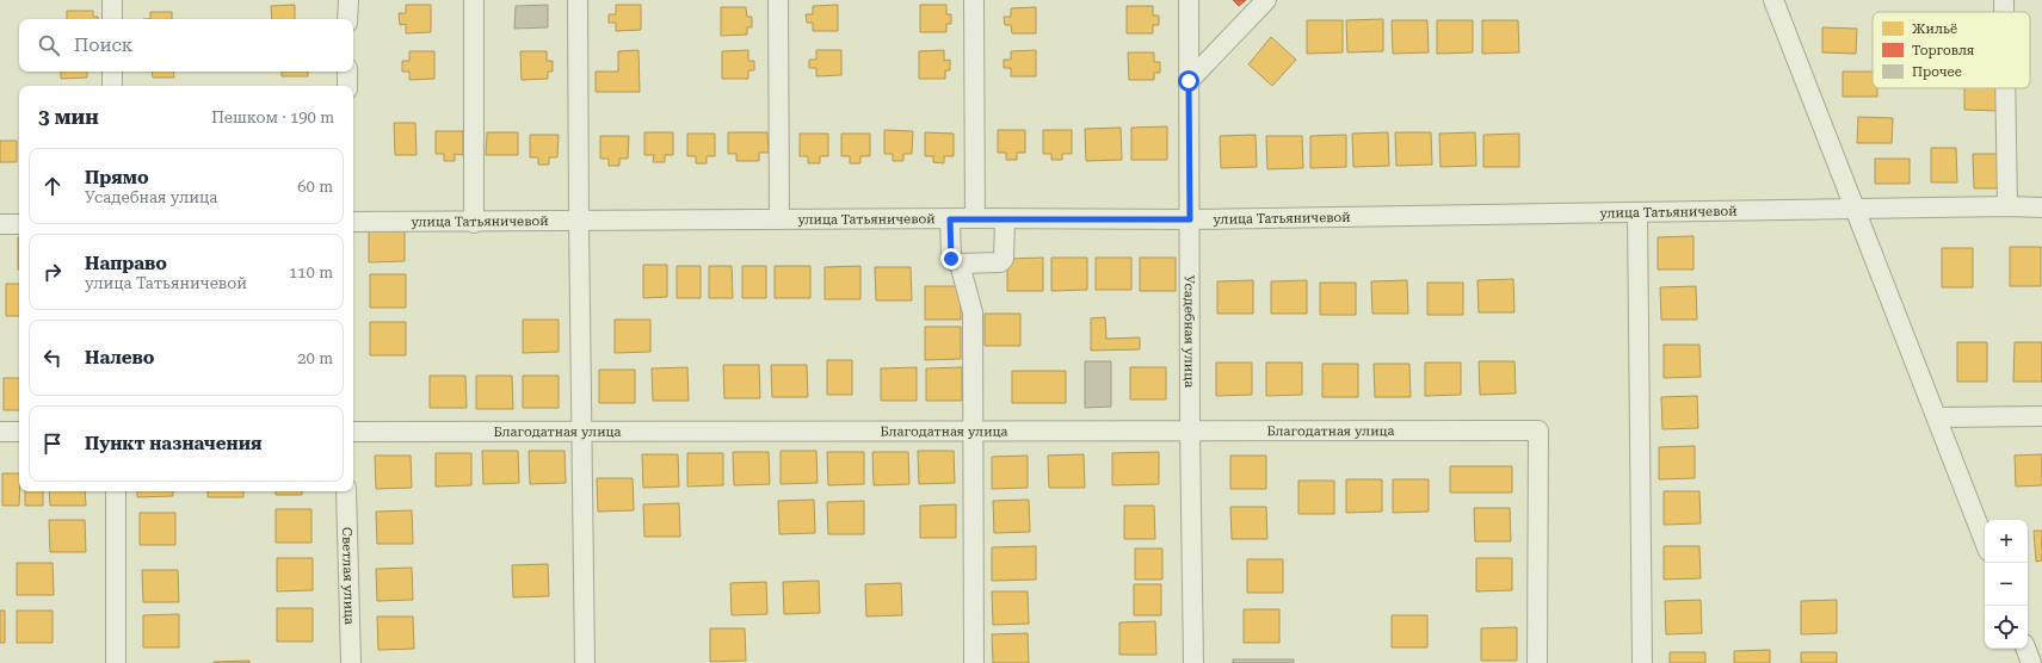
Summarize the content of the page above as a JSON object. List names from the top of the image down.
{
  "streets": {
    "street": [
      "улица Татьяничевой",
      "Усадебная улица",
      "Благодатная улица",
      "Светлая улица"
    ]
  },
  "crossings": [
    ["улица Татьяничевой", "Усадебная улица"],
    ["Усадебная улица", "Благодатная улица"]
  ],
  "legend": ["Жильё", "Торговля", "Прочее"],
  "page": {
    "search": "Поиск",
    "heading": ["3 мин", "Пешком · 190 m"],
    "list": [
      ["Прямо", "Усадебная улица", "60 m"],
      ["Направо", "улица Татьяничевой", "110 m"],
      ["Налево", "20 m"],
      "Пункт назначения"
    ],
    "map_buttons": ["+", "−"]
  }
}
